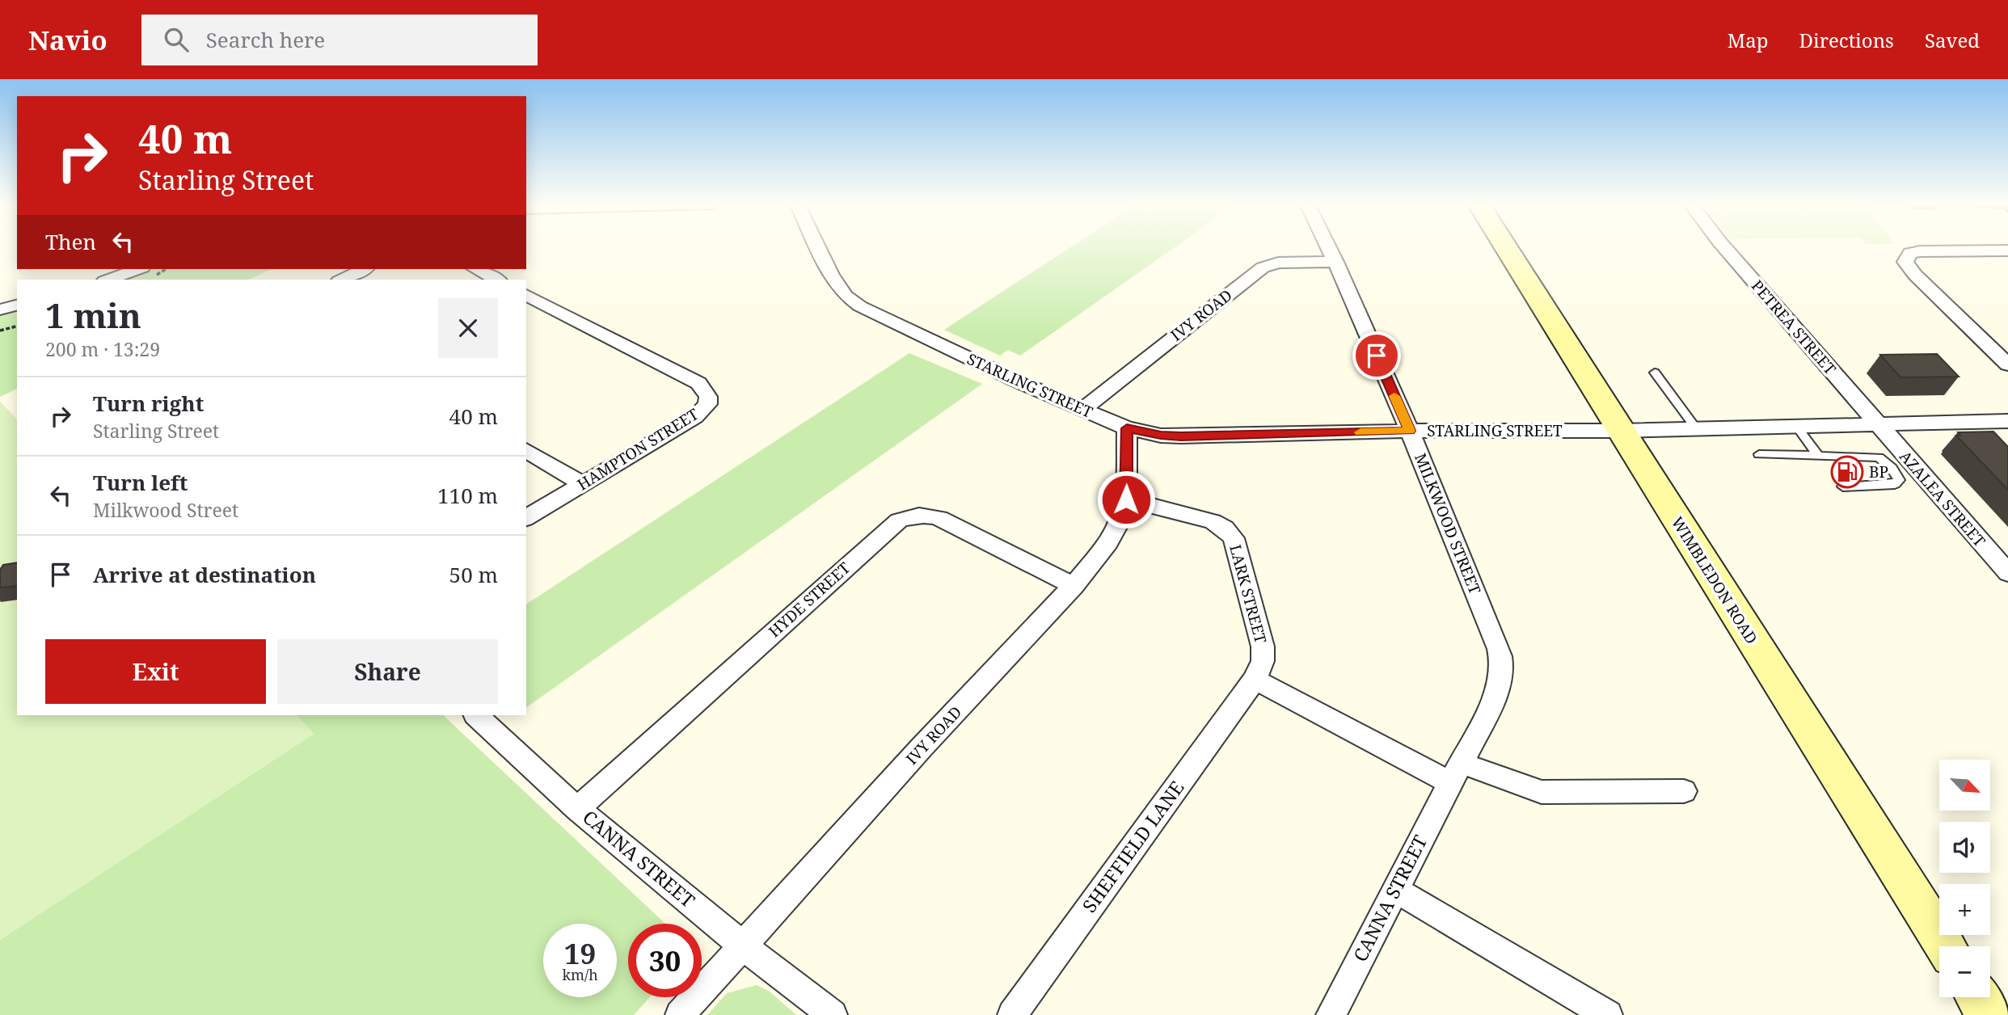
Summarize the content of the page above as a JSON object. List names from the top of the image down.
{
  "streets": {
    "street": [
      "IVY ROAD",
      "PETREA STREET",
      "STARLING STREET",
      "HAMPTON STREET",
      "AZALEA STREET",
      "MILKWOOD STREET",
      "WIMBLEDON ROAD",
      "LARK STREET",
      "HYDE STREET",
      "SHEFFIELD LANE",
      "CANNA STREET"
    ]
  },
  "crossings": [
    ["IVY ROAD", "STARLING STREET"],
    ["IVY ROAD", "MILKWOOD STREET"],
    ["IVY ROAD", "LARK STREET"],
    ["IVY ROAD", "HYDE STREET"],
    ["IVY ROAD", "CANNA STREET"],
    ["PETREA STREET", "STARLING STREET"],
    ["PETREA STREET", "AZALEA STREET"],
    ["STARLING STREET", "AZALEA STREET"],
    ["STARLING STREET", "MILKWOOD STREET"],
    ["STARLING STREET", "WIMBLEDON ROAD"],
    ["MILKWOOD STREET", "CANNA STREET"],
    ["LARK STREET", "SHEFFIELD LANE"],
    ["HYDE STREET", "CANNA STREET"]
  ],
  "places": {
    "fuel station": ["BP"]
  },
  "north": "bottom right",
  "page": {
    "header": "Navio",
    "search": "Search here",
    "nav": ["Map", "Directions", "Saved"],
    "turn": ["40 m", "Starling Street"],
    "then": "Then",
    "heading": ["1 min", "200 m · 13:29"],
    "list": [
      {
        "name": "Turn right",
        "note": "Starling Street",
        "value": "40 m"
      },
      {
        "name": "Turn left",
        "note": "Milkwood Street",
        "value": "110 m"
      },
      {
        "name": "Arrive at destination",
        "value": "50 m"
      }
    ],
    "buttons": ["Exit", "Share"],
    "map_buttons": ["+", "−"],
    "speed": "19 km/h",
    "limit": "30"
  }
}
